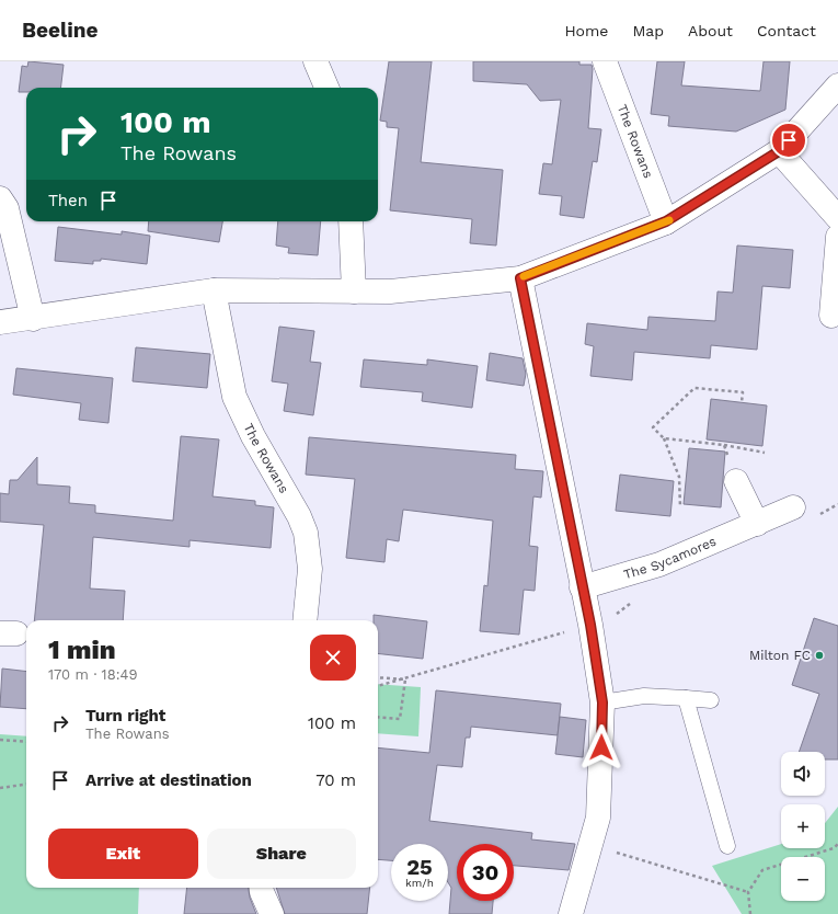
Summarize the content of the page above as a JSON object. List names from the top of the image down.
{
  "streets": {
    "street": ["The Rowans", "The Sycamores"]
  },
  "places": ["Milton FC"],
  "page": {
    "header": "Beeline",
    "nav": [
      "Home",
      "Map",
      "About",
      "Contact"
    ],
    "turn": ["100 m", "The Rowans"],
    "then": "Then",
    "heading": ["1 min", "170 m · 18:49"],
    "list": [
      {
        "name": "Turn right",
        "note": "The Rowans",
        "value": "100 m"
      },
      {
        "name": "Arrive at destination",
        "value": "70 m"
      }
    ],
    "map_buttons": ["+", "−"],
    "buttons": ["Exit", "Share"],
    "speed": "25 km/h",
    "limit": "30"
  }
}
